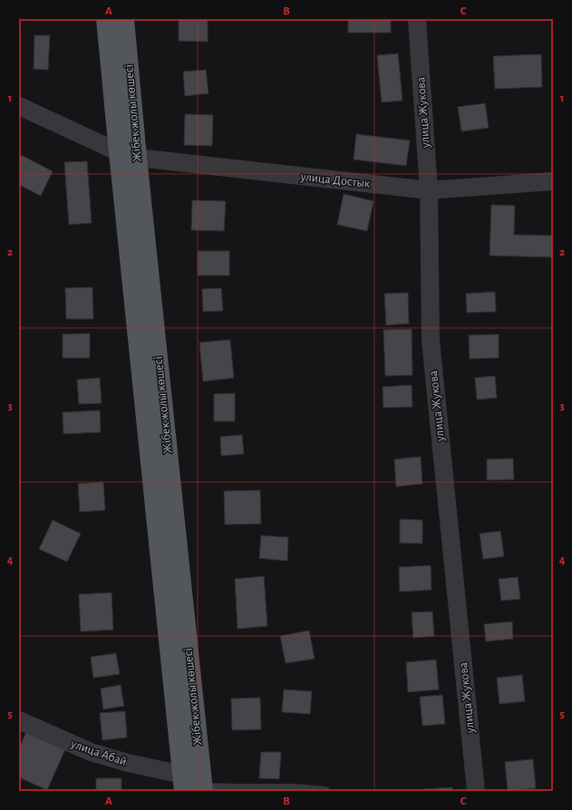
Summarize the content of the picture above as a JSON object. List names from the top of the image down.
{
  "streets": {
    "main road": ["Жібек жолы көшесі"],
    "street": ["улица Жукова", "улица Достык", "улица Абай"]
  },
  "crossings": [
    ["улица Жукова", "улица Достык"],
    ["Жібек жолы көшесі", "улица Достык"],
    ["Жібек жолы көшесі", "улица Абай"]
  ],
  "grid": {
    "columns": ["A", "B", "C"],
    "rows": [
      "1",
      "2",
      "3",
      "4",
      "5"
    ]
  }
}
